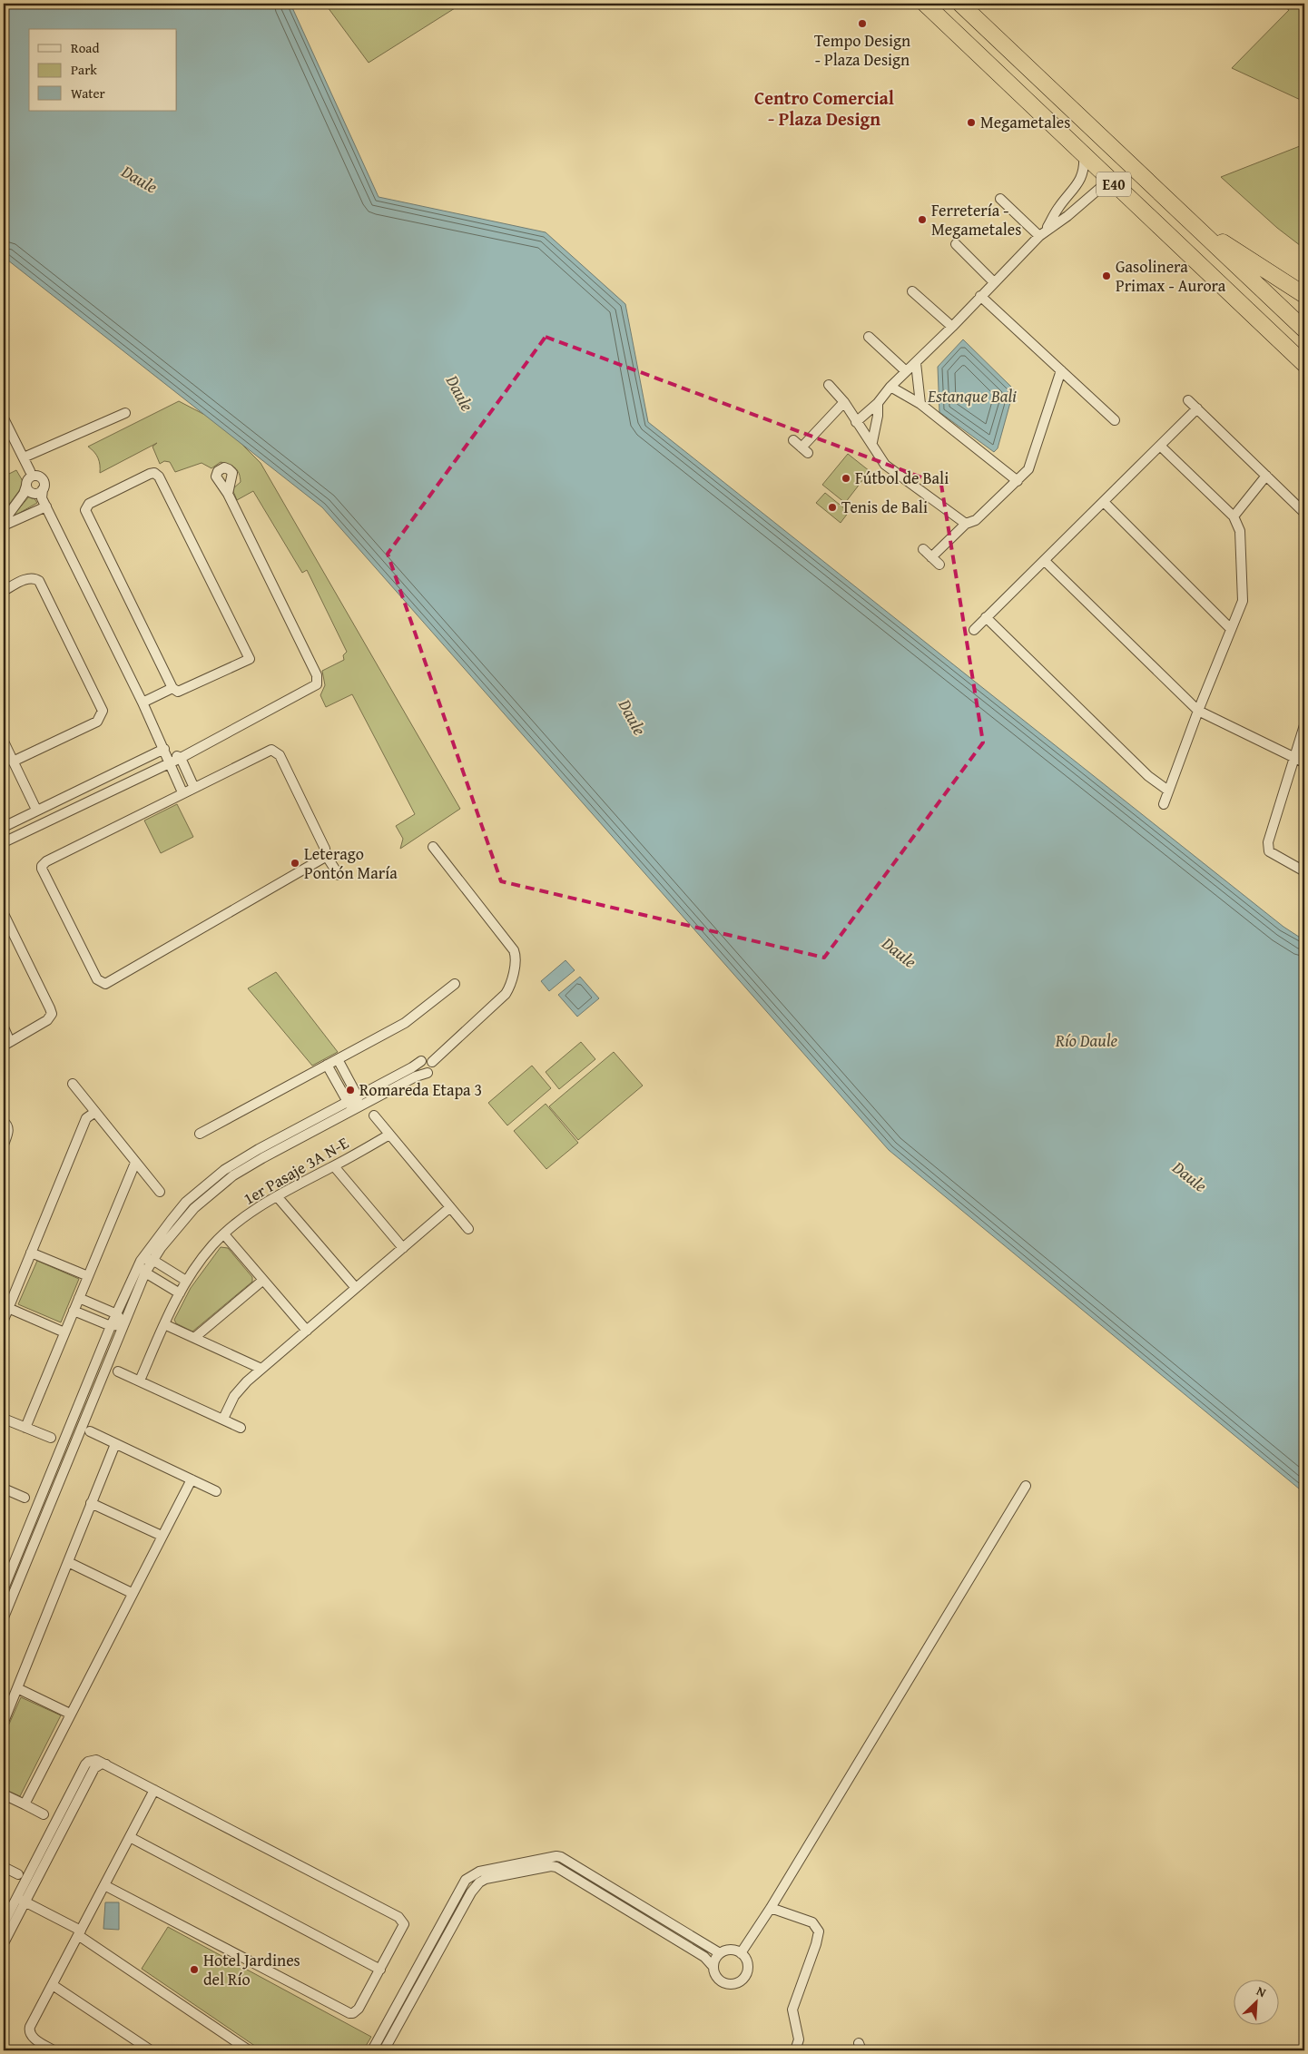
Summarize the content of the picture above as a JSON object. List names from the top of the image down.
{
  "streets": {
    "highway": ["E40"],
    "street": ["1er Pasaje 3A N-E"]
  },
  "districts": ["Centro Comercial - Plaza Design"],
  "water": ["Daule", "Estanque Bali", "Río Daule"],
  "places": [
    "Tempo Design - Plaza Design",
    "Megametales",
    "Ferretería - Megametales",
    "Gasolinera Primax - Aurora",
    "Fútbol de Bali",
    "Tenis de Bali",
    "Leterago Pontón María",
    "Romareda Etapa 3",
    "Hotel Jardines del Río"
  ],
  "legend": ["Road", "Park", "Water"],
  "north": "top right"
}
